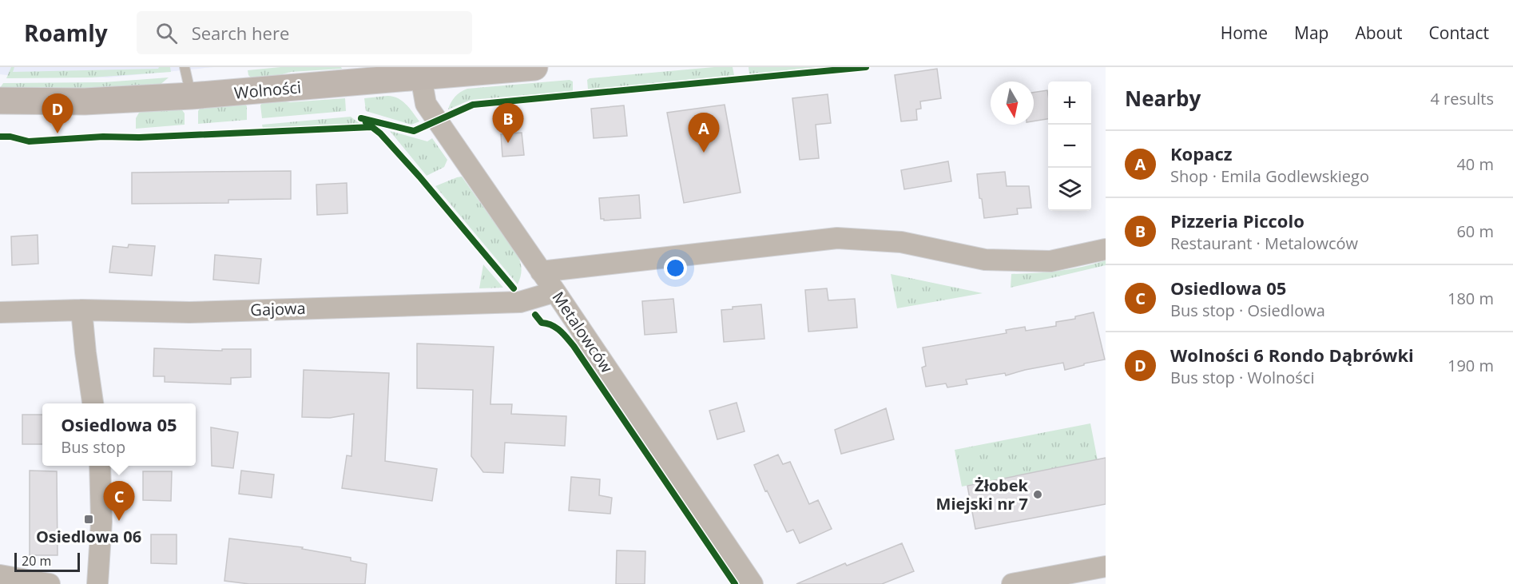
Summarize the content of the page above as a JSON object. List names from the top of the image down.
{
  "streets": {
    "main road": ["Wolności"],
    "street": ["Gajowa", "Metalowców"]
  },
  "crossings": [
    ["Wolności", "Metalowców"],
    ["Gajowa", "Metalowców"]
  ],
  "places": {
    "other": ["Żłobek Miejski nr 7"],
    "transit": ["Osiedlowa 06"]
  },
  "scale_bar": "20 m",
  "north": "bottom",
  "page": {
    "header": "Roamly",
    "search": "Search here",
    "nav": [
      "Home",
      "Map",
      "About",
      "Contact"
    ],
    "heading": ["Nearby", "4 results"],
    "map_buttons": ["+", "−"],
    "pins": [
      "D",
      "B",
      "A",
      "C"
    ],
    "list": [
      {
        "mark": "A",
        "name": "Kopacz",
        "note": "Shop · Emila Godlewskiego",
        "value": "40 m"
      },
      {
        "mark": "B",
        "name": "Pizzeria Piccolo",
        "note": "Restaurant · Metalowców",
        "value": "60 m"
      },
      {
        "mark": "C",
        "name": "Osiedlowa 05",
        "note": "Bus stop · Osiedlowa",
        "value": "180 m"
      },
      {
        "mark": "D",
        "name": "Wolności 6 Rondo Dąbrówki",
        "note": "Bus stop · Wolności",
        "value": "190 m"
      }
    ],
    "popup": ["Osiedlowa 05", "Bus stop"],
    "scale": "20 m"
  }
}
